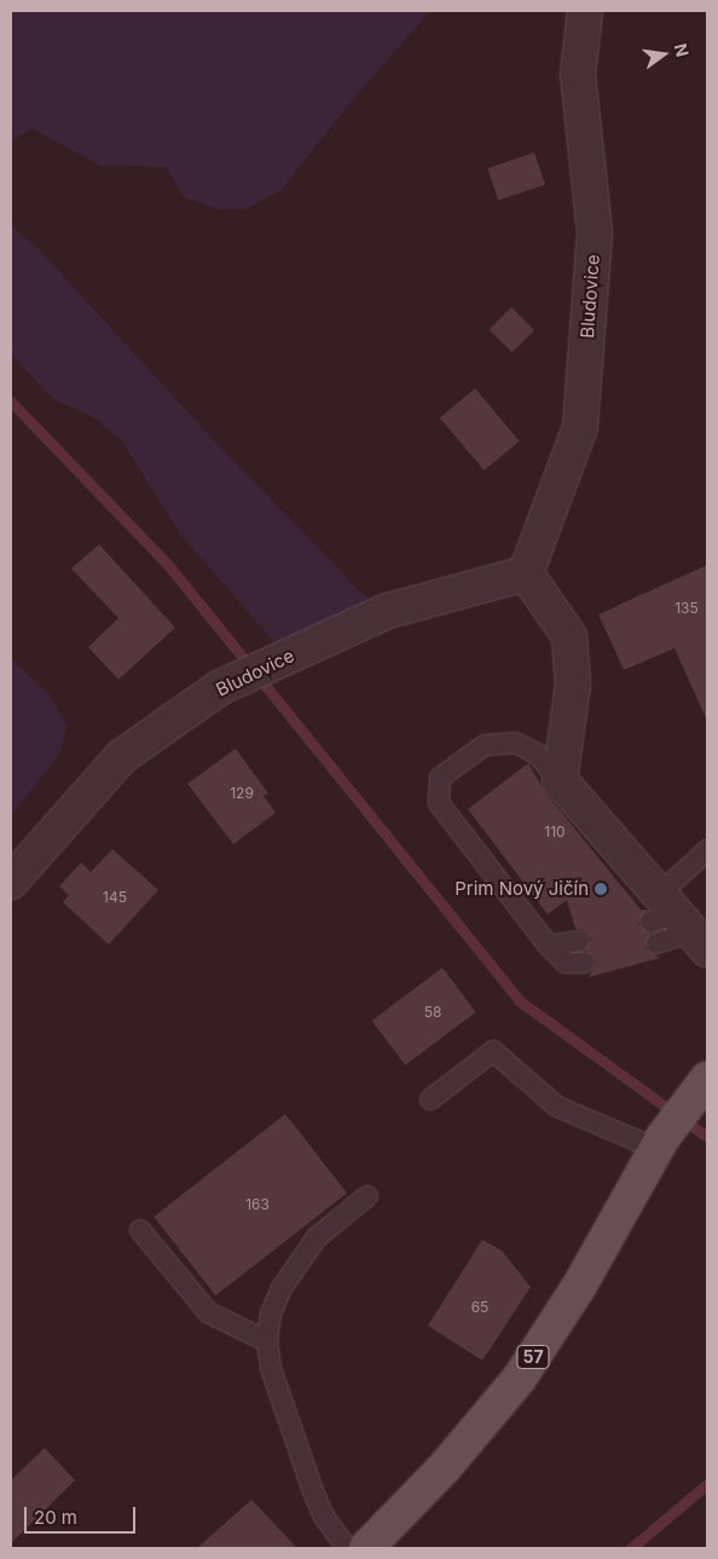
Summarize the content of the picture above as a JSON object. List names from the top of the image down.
{
  "streets": {
    "main road": ["57"],
    "street": ["Bludovice"]
  },
  "places": ["Prim Nový Jičín"],
  "house_numbers": [
    "135",
    "129",
    "110",
    "145",
    "58",
    "163",
    "65"
  ],
  "scale_bar": "20 m",
  "north": "right"
}
